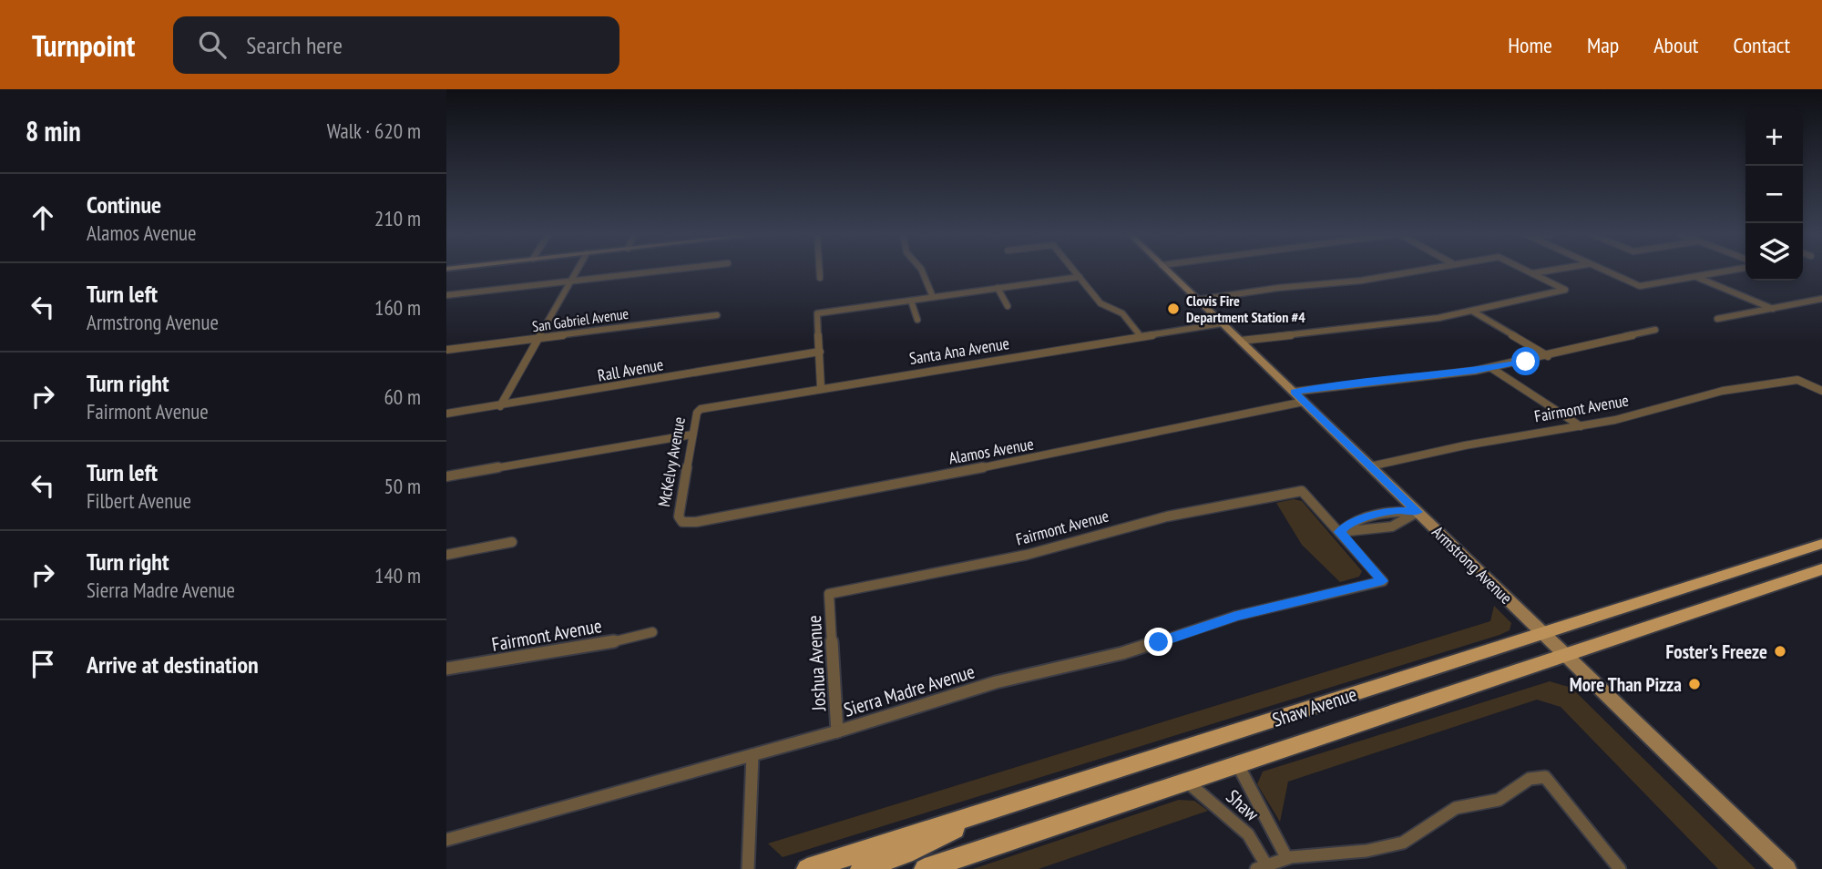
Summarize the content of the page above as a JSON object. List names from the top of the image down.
{
  "streets": {
    "main road": ["Shaw Avenue"],
    "street": [
      "San Gabriel Avenue",
      "Santa Ana Avenue",
      "Rall Avenue",
      "Fairmont Avenue",
      "Alamos Avenue",
      "McKelvy Avenue",
      "Armstrong Avenue",
      "Joshua Avenue",
      "Sierra Madre Avenue",
      "Shaw"
    ]
  },
  "crossings": [
    ["Santa Ana Avenue", "McKelvy Avenue"],
    ["Santa Ana Avenue", "Armstrong Avenue"],
    ["Fairmont Avenue", "Armstrong Avenue"],
    ["Fairmont Avenue", "Joshua Avenue"],
    ["Fairmont Avenue", "Sierra Madre Avenue"],
    ["Alamos Avenue", "McKelvy Avenue"],
    ["Alamos Avenue", "Armstrong Avenue"],
    ["Armstrong Avenue", "Shaw Avenue"],
    ["Joshua Avenue", "Sierra Madre Avenue"],
    ["Shaw Avenue", "Shaw"]
  ],
  "places": ["Clovis Fire Department Station #4", "Foster's Freeze", "More Than Pizza"],
  "page": {
    "header": "Turnpoint",
    "search": "Search here",
    "nav": [
      "Home",
      "Map",
      "About",
      "Contact"
    ],
    "heading": ["8 min", "Walk · 620 m"],
    "map_buttons": ["+", "−"],
    "list": [
      ["Continue", "Alamos Avenue", "210 m"],
      ["Turn left", "Armstrong Avenue", "160 m"],
      ["Turn right", "Fairmont Avenue", "60 m"],
      ["Turn left", "Filbert Avenue", "50 m"],
      ["Turn right", "Sierra Madre Avenue", "140 m"],
      "Arrive at destination"
    ]
  }
}
